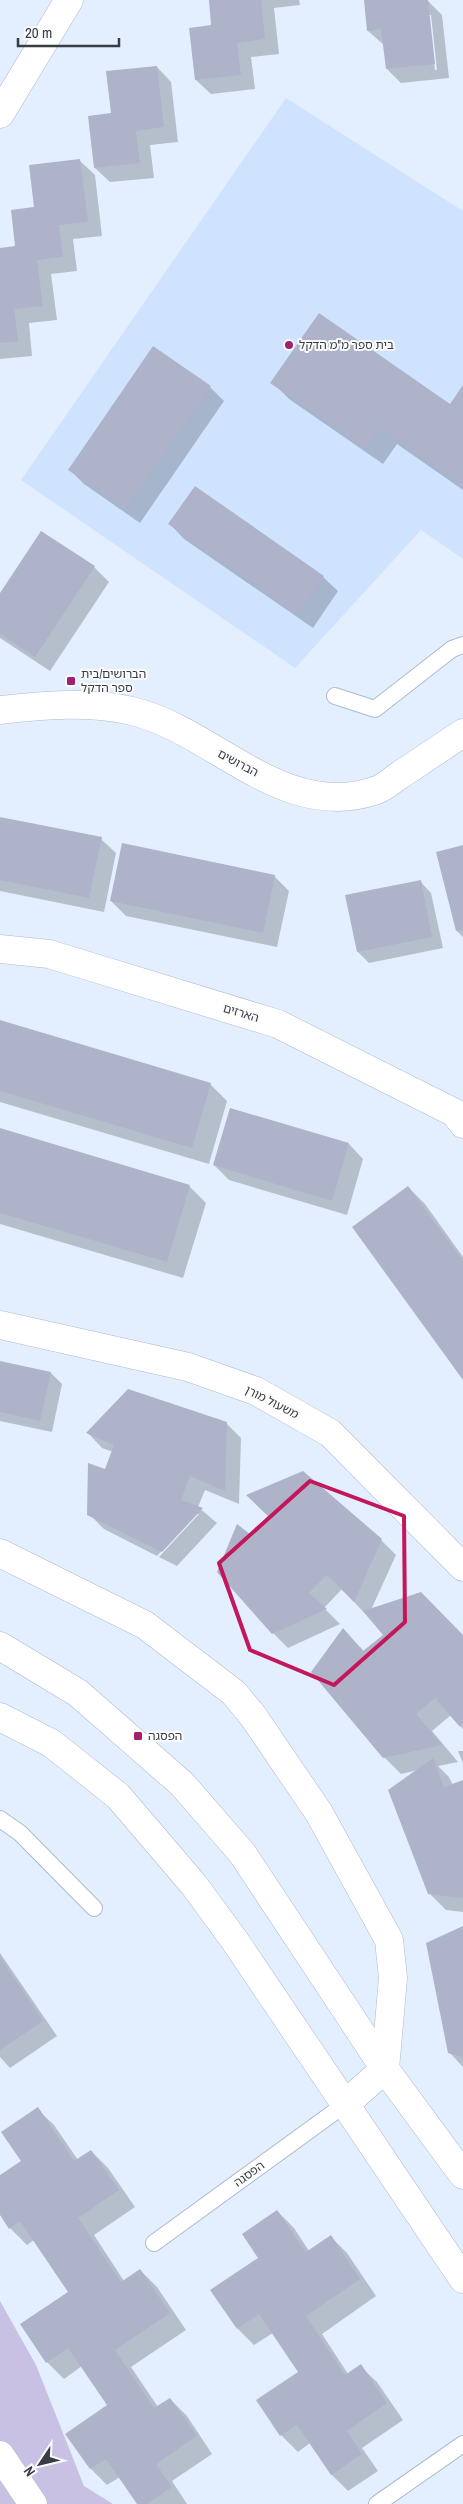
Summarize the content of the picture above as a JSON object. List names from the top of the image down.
{
  "streets": {
    "street": ["הברושים", "הארזים", "משעול מורן"],
    "lane": ["הפסגה"]
  },
  "places": {
    "other": ["בית ספר מ\"מ הדקל"],
    "transit": ["הברושים/בית ספר הדקל", "הפסגה"]
  },
  "scale_bar": "20 m",
  "north": "bottom left"
}
